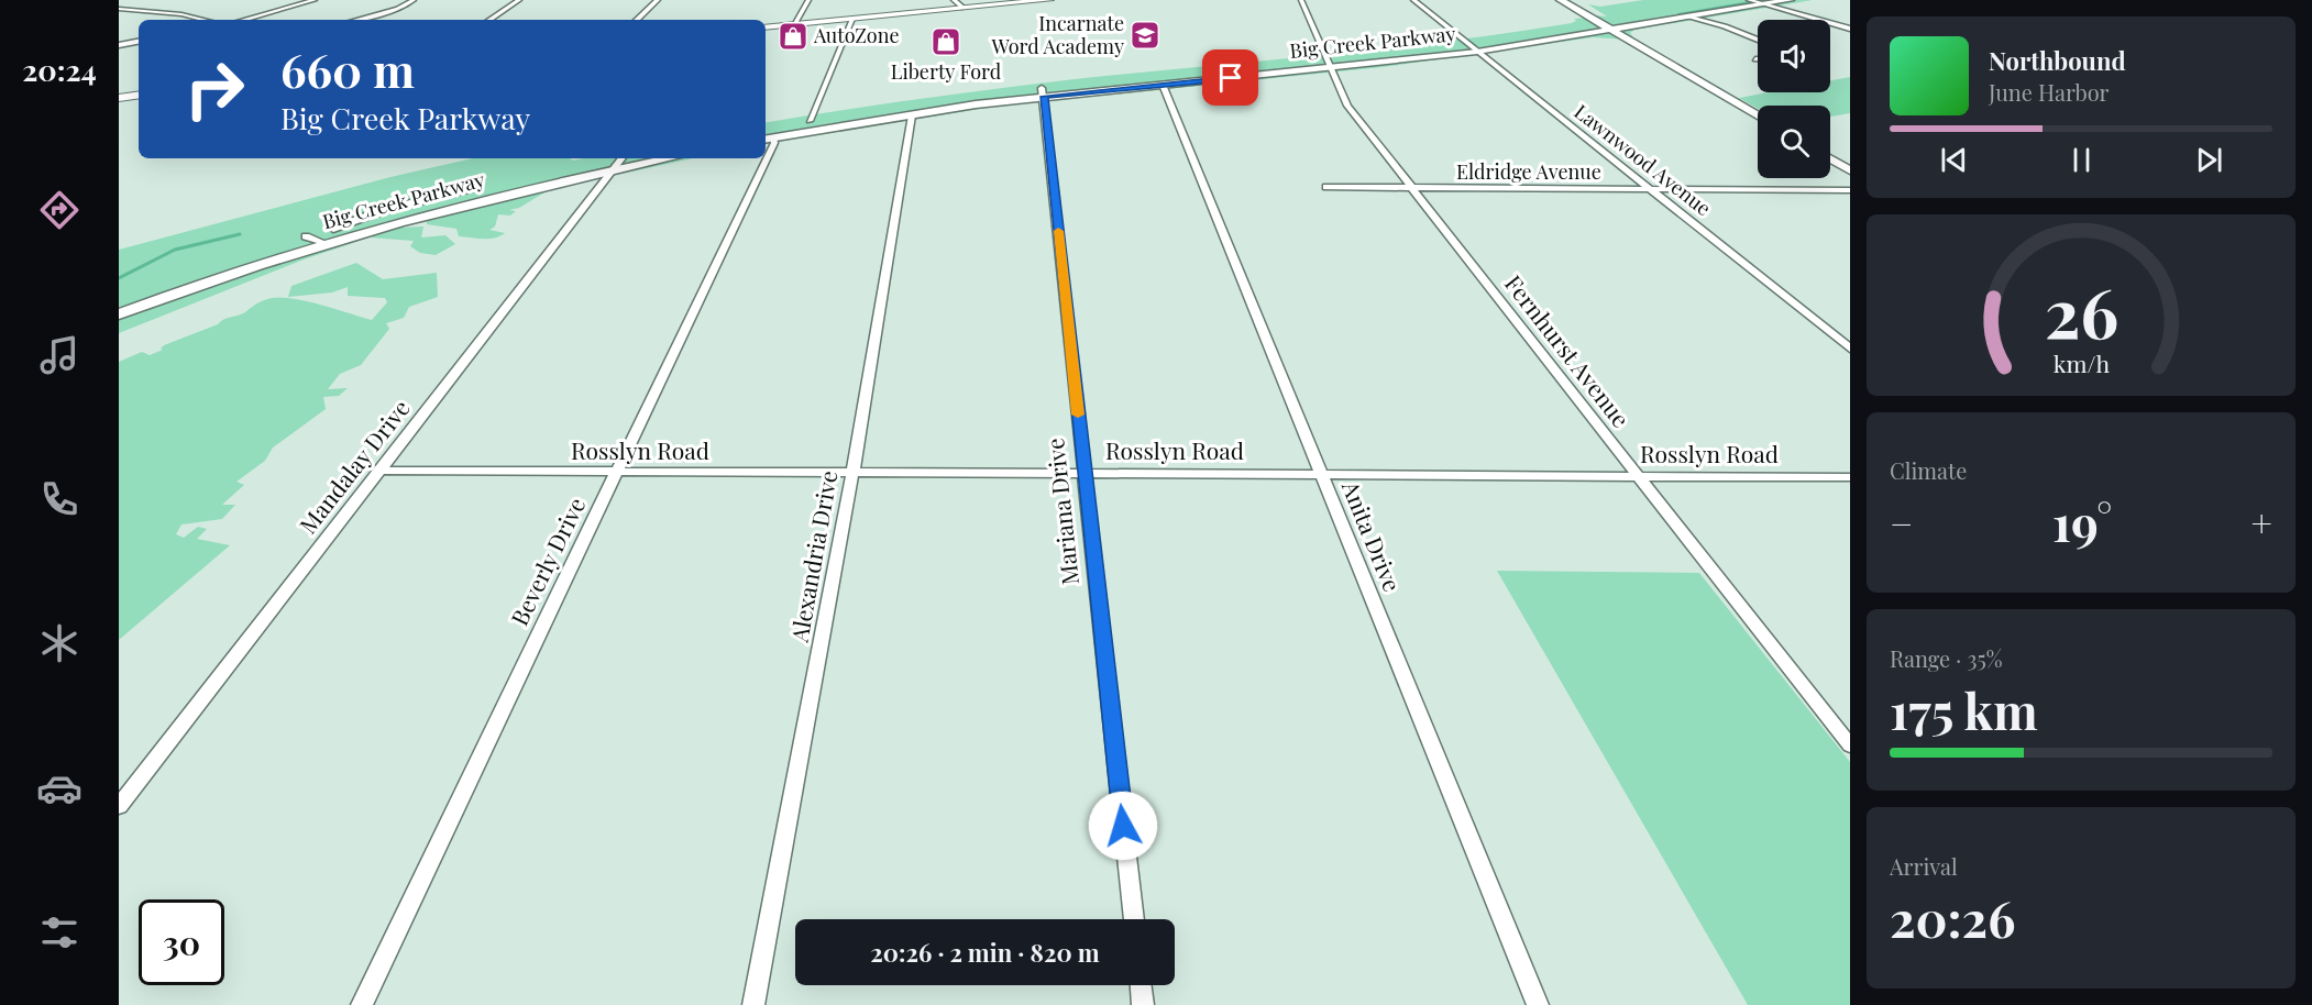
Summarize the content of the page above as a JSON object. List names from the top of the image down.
{
  "streets": {
    "street": [
      "Big Creek Parkway",
      "Lawnwood Avenue",
      "Eldridge Avenue",
      "Fernhurst Avenue",
      "Rosslyn Road",
      "Mandalay Drive",
      "Mariana Drive",
      "Anita Drive",
      "Alexandria Drive",
      "Beverly Drive"
    ]
  },
  "crossings": [
    ["Big Creek Parkway", "Lawnwood Avenue"],
    ["Big Creek Parkway", "Fernhurst Avenue"],
    ["Big Creek Parkway", "Mandalay Drive"],
    ["Big Creek Parkway", "Mariana Drive"],
    ["Big Creek Parkway", "Anita Drive"],
    ["Big Creek Parkway", "Alexandria Drive"],
    ["Big Creek Parkway", "Beverly Drive"],
    ["Lawnwood Avenue", "Eldridge Avenue"],
    ["Eldridge Avenue", "Fernhurst Avenue"],
    ["Fernhurst Avenue", "Rosslyn Road"],
    ["Rosslyn Road", "Mandalay Drive"],
    ["Rosslyn Road", "Mariana Drive"],
    ["Rosslyn Road", "Anita Drive"],
    ["Rosslyn Road", "Alexandria Drive"],
    ["Rosslyn Road", "Beverly Drive"]
  ],
  "places": {
    "school or university": ["Incarnate Word Academy"],
    "shop": ["AutoZone", "Liberty Ford"]
  },
  "page": {
    "tabs": "20:24",
    "turn": ["660 m", "Big Creek Parkway"],
    "song": ["Northbound", "June Harbor"],
    "tile": [
      "Climate",
      ["Range · 35%", "175 km"],
      ["Arrival", "20:26"]
    ],
    "heat": ["−", "19°", "+"],
    "limit": "30",
    "trip": "20:26 · 2 min · 820 m",
    "gauge": ["26", "km/h"]
  }
}
